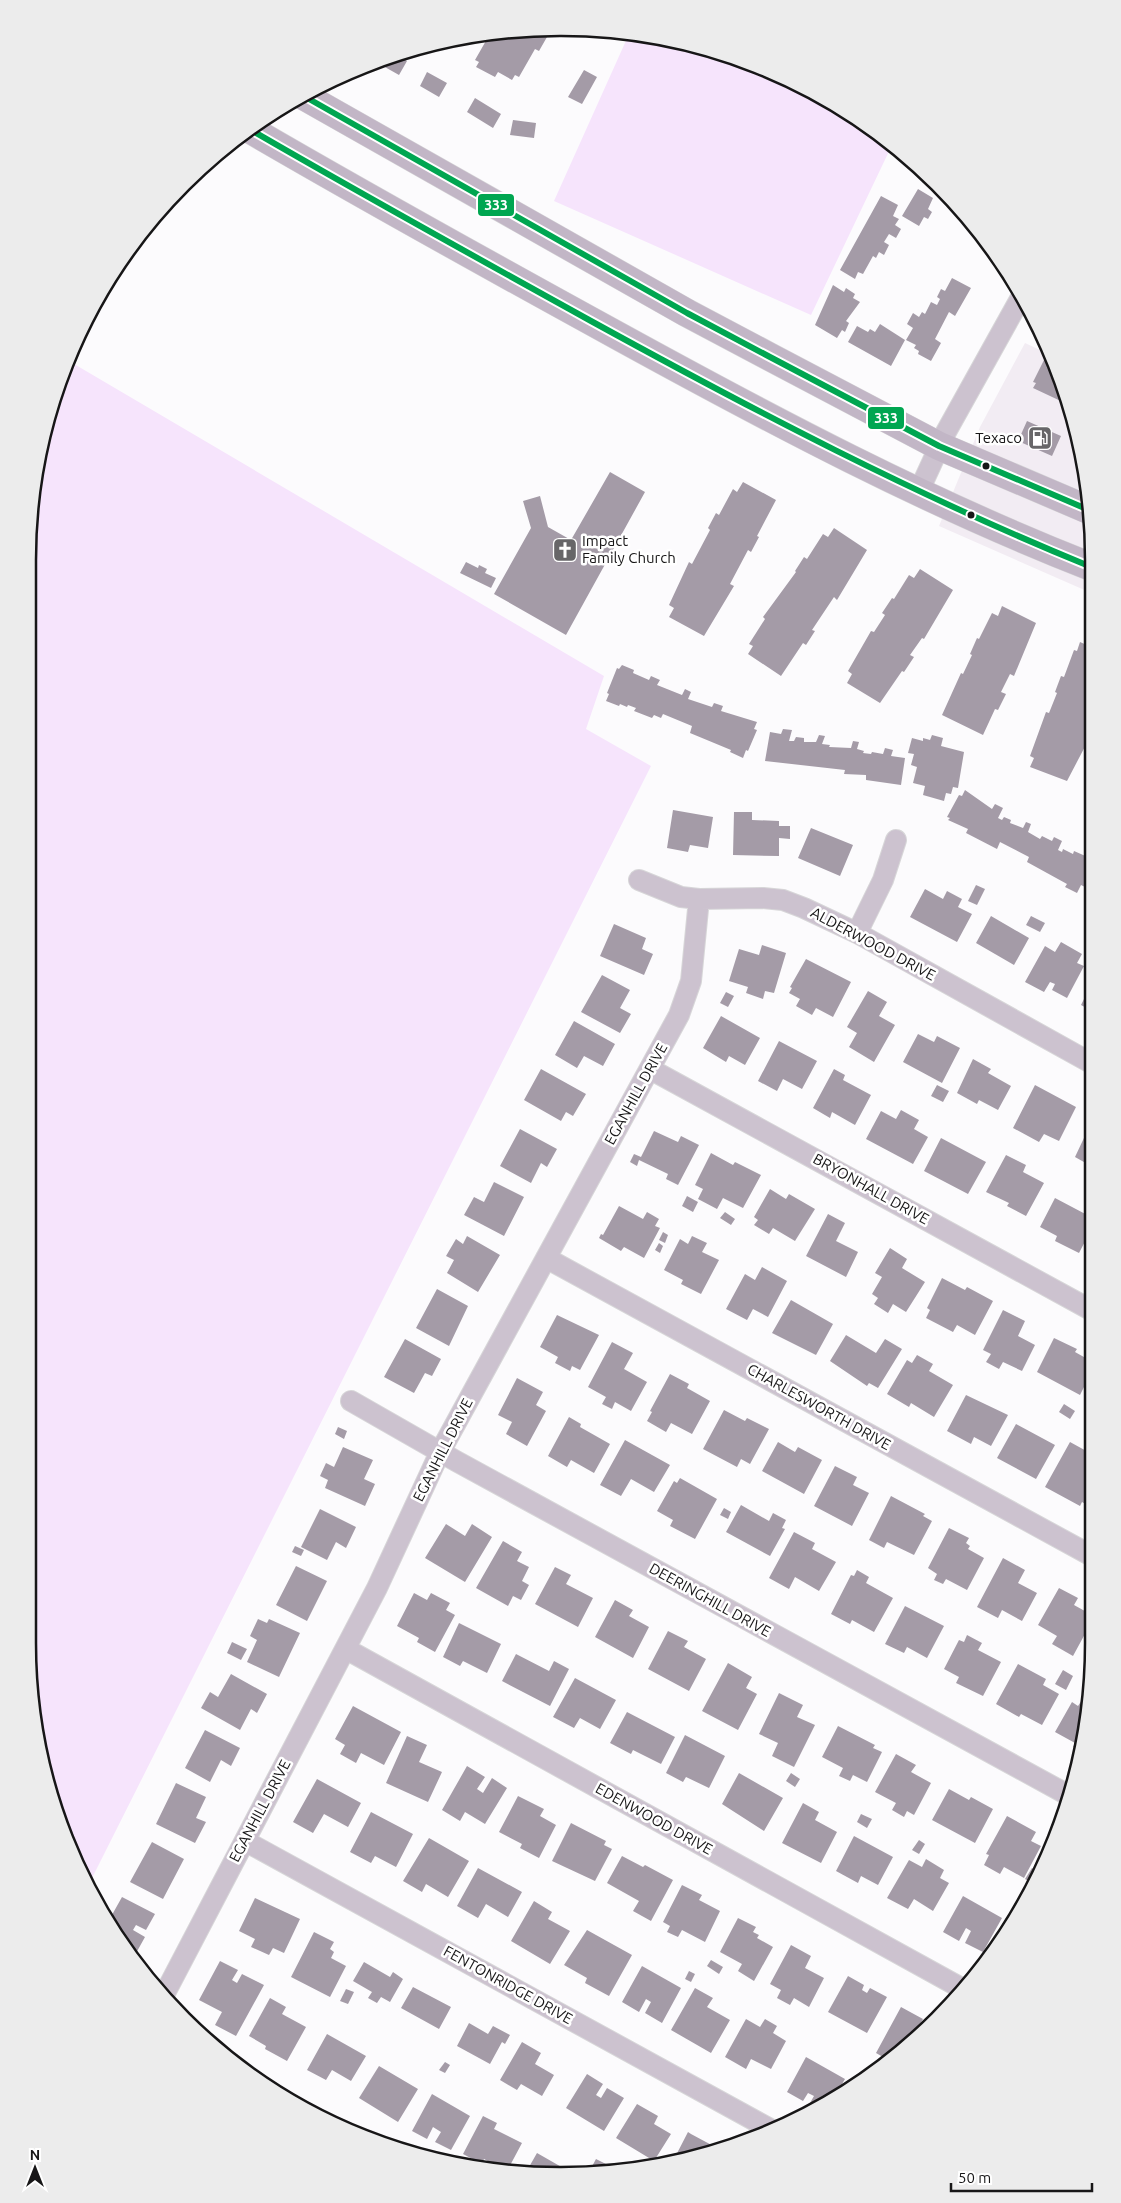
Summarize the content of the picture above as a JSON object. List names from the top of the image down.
{
  "streets": {
    "street": [
      "ALDERWOOD DRIVE",
      "EGANHILL DRIVE",
      "BRYONHALL DRIVE",
      "CHARLESWORTH DRIVE",
      "DEERINGHILL DRIVE",
      "EDENWOOD DRIVE",
      "FENTONRIDGE DRIVE"
    ]
  },
  "crossings": [
    ["ALDERWOOD DRIVE", "EGANHILL DRIVE"],
    ["EGANHILL DRIVE", "BRYONHALL DRIVE"],
    ["EGANHILL DRIVE", "CHARLESWORTH DRIVE"],
    ["EGANHILL DRIVE", "DEERINGHILL DRIVE"],
    ["EGANHILL DRIVE", "EDENWOOD DRIVE"],
    ["EGANHILL DRIVE", "FENTONRIDGE DRIVE"]
  ],
  "places": {
    "fuel station": ["Texaco"],
    "church": ["Impact Family Church"]
  },
  "lines": ["transit line 333"],
  "scale_bar": "50 m",
  "north": "top"
}
